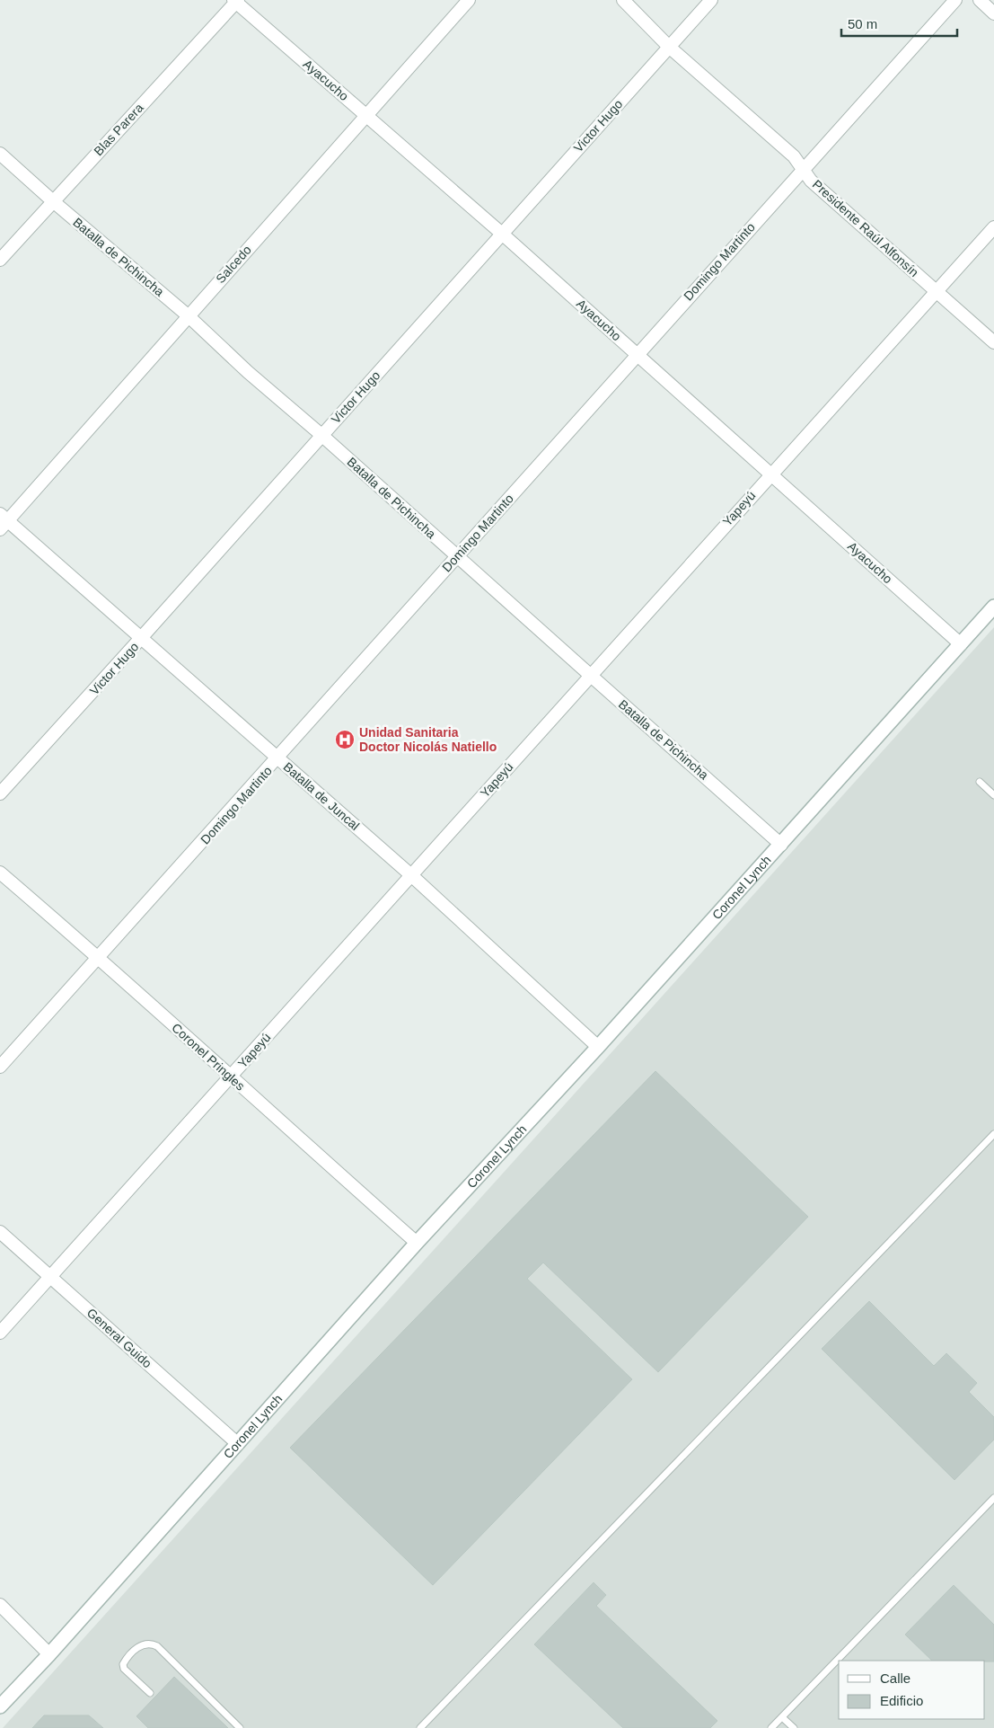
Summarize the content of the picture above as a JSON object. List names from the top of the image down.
{
  "streets": {
    "main road": ["Coronel Lynch"],
    "street": [
      "Ayacucho",
      "Victor Hugo",
      "Blas Parera",
      "Presidente Raúl Alfonsín",
      "Batalla de Pichincha",
      "Domingo Martinto",
      "Salcedo",
      "Yapeyú",
      "Batalla de Juncal",
      "Coronel Pringles",
      "General Guido"
    ]
  },
  "crossings": [
    ["Ayacucho", "Victor Hugo"],
    ["Ayacucho", "Blas Parera"],
    ["Ayacucho", "Domingo Martinto"],
    ["Ayacucho", "Salcedo"],
    ["Ayacucho", "Yapeyú"],
    ["Ayacucho", "Coronel Lynch"],
    ["Victor Hugo", "Presidente Raúl Alfonsín"],
    ["Victor Hugo", "Batalla de Pichincha"],
    ["Victor Hugo", "Batalla de Juncal"],
    ["Blas Parera", "Batalla de Pichincha"],
    ["Presidente Raúl Alfonsín", "Domingo Martinto"],
    ["Presidente Raúl Alfonsín", "Yapeyú"],
    ["Batalla de Pichincha", "Domingo Martinto"],
    ["Batalla de Pichincha", "Salcedo"],
    ["Batalla de Pichincha", "Yapeyú"],
    ["Batalla de Pichincha", "Coronel Lynch"],
    ["Domingo Martinto", "Batalla de Juncal"],
    ["Domingo Martinto", "Coronel Pringles"],
    ["Salcedo", "Batalla de Juncal"],
    ["Yapeyú", "Batalla de Juncal"],
    ["Yapeyú", "Coronel Pringles"],
    ["Yapeyú", "General Guido"],
    ["Batalla de Juncal", "Coronel Lynch"],
    ["Coronel Lynch", "Coronel Pringles"],
    ["Coronel Lynch", "General Guido"]
  ],
  "places": {
    "hospital": ["Unidad Sanitaria Doctor Nicolás Natiello"]
  },
  "legend": ["Calle", "Edificio"],
  "scale_bar": "50 m"
}
